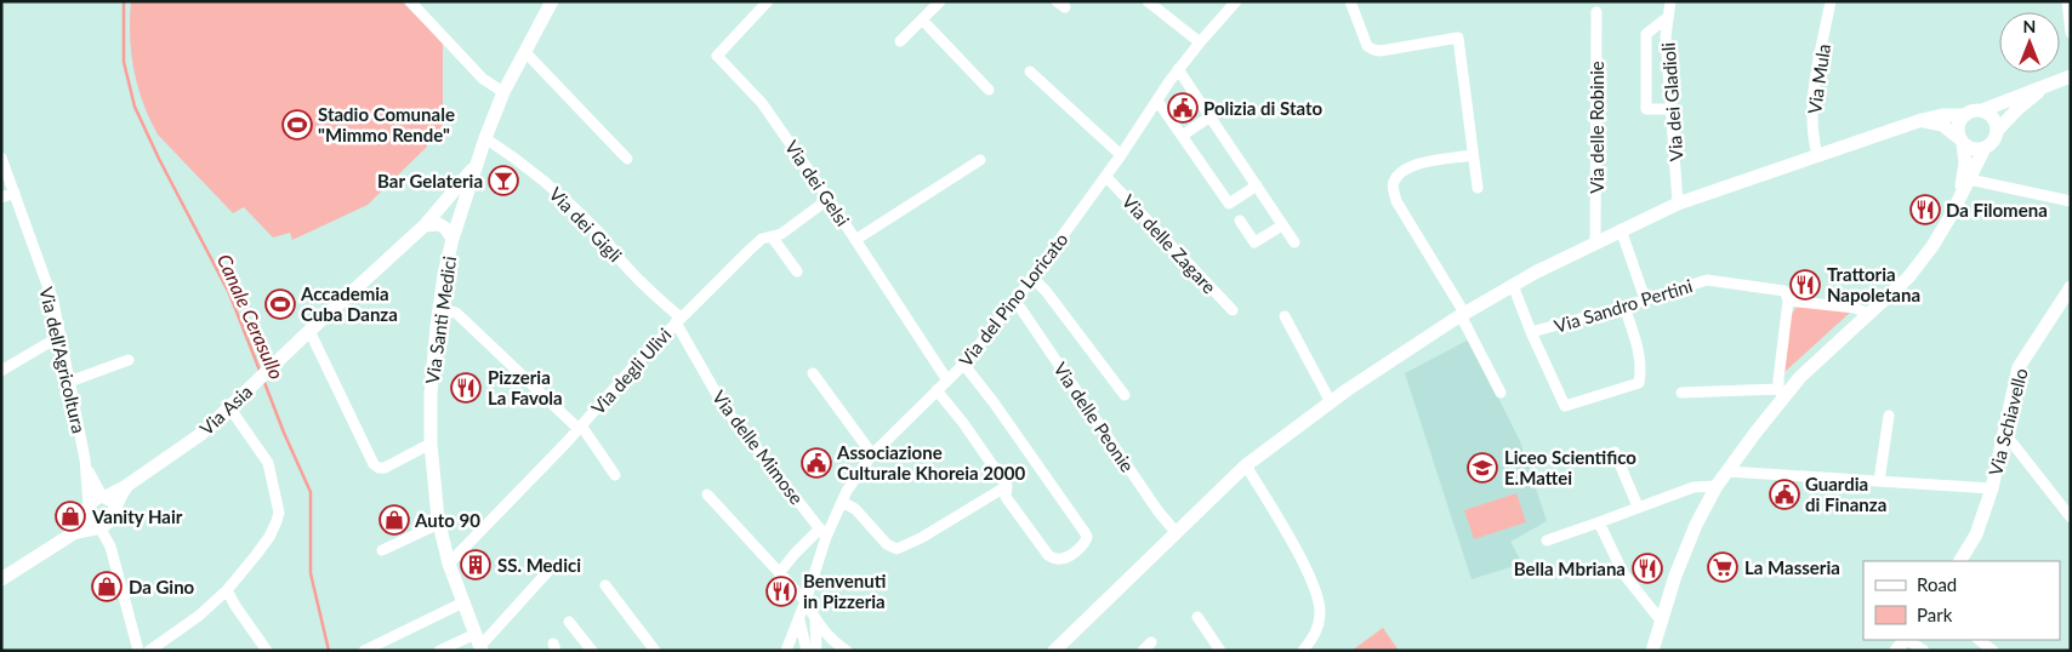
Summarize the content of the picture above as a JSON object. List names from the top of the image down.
{
  "streets": {
    "street": [
      "Via Mula",
      "Via dei Gladioli",
      "Via delle Robinie",
      "Via dei Gelsi",
      "Via dei Gigli",
      "Via delle Zagare",
      "Via del Pino Loricato",
      "Via Sandro Pertini",
      "Via Santi Medici",
      "Via dell'Agricoltura",
      "Via degli Ulivi",
      "Via Asia",
      "Via delle Peonie",
      "Via Schiavello",
      "Via delle Mimose"
    ]
  },
  "crossings": [
    ["Via dei Gelsi", "Via del Pino Loricato"],
    ["Via dei Gelsi", "Via degli Ulivi"],
    ["Via dei Gigli", "Via Santi Medici"],
    ["Via dei Gigli", "Via degli Ulivi"],
    ["Via dei Gigli", "Via delle Mimose"],
    ["Via delle Zagare", "Via del Pino Loricato"],
    ["Via del Pino Loricato", "Via delle Peonie"],
    ["Via del Pino Loricato", "Via delle Mimose"],
    ["Via Santi Medici", "Via degli Ulivi"],
    ["Via Santi Medici", "Via Asia"],
    ["Via dell'Agricoltura", "Via Asia"],
    ["Via degli Ulivi", "Via delle Mimose"]
  ],
  "water": ["Canale Cerasullo"],
  "places": {
    "public building": ["Polizia di Stato", "Associazione Culturale Khoreia 2000", "Guardia di Finanza"],
    "sports": ["Stadio Comunale \"Mimmo Rende\"", "Accademia Cuba Danza"],
    "bar": ["Bar Gelateria"],
    "restaurant": [
      "Da Filomena",
      "Trattoria Napoletana",
      "Pizzeria La Favola",
      "Bella Mbriana",
      "Benvenuti in Pizzeria"
    ],
    "school or university": ["Liceo Scientifico E.Mattei"],
    "shop": ["Vanity Hair", "Auto 90", "Da Gino"],
    "building": ["SS. Medici"],
    "supermarket": ["La Masseria"]
  },
  "legend": ["Road", "Park"],
  "north": "top"
}
